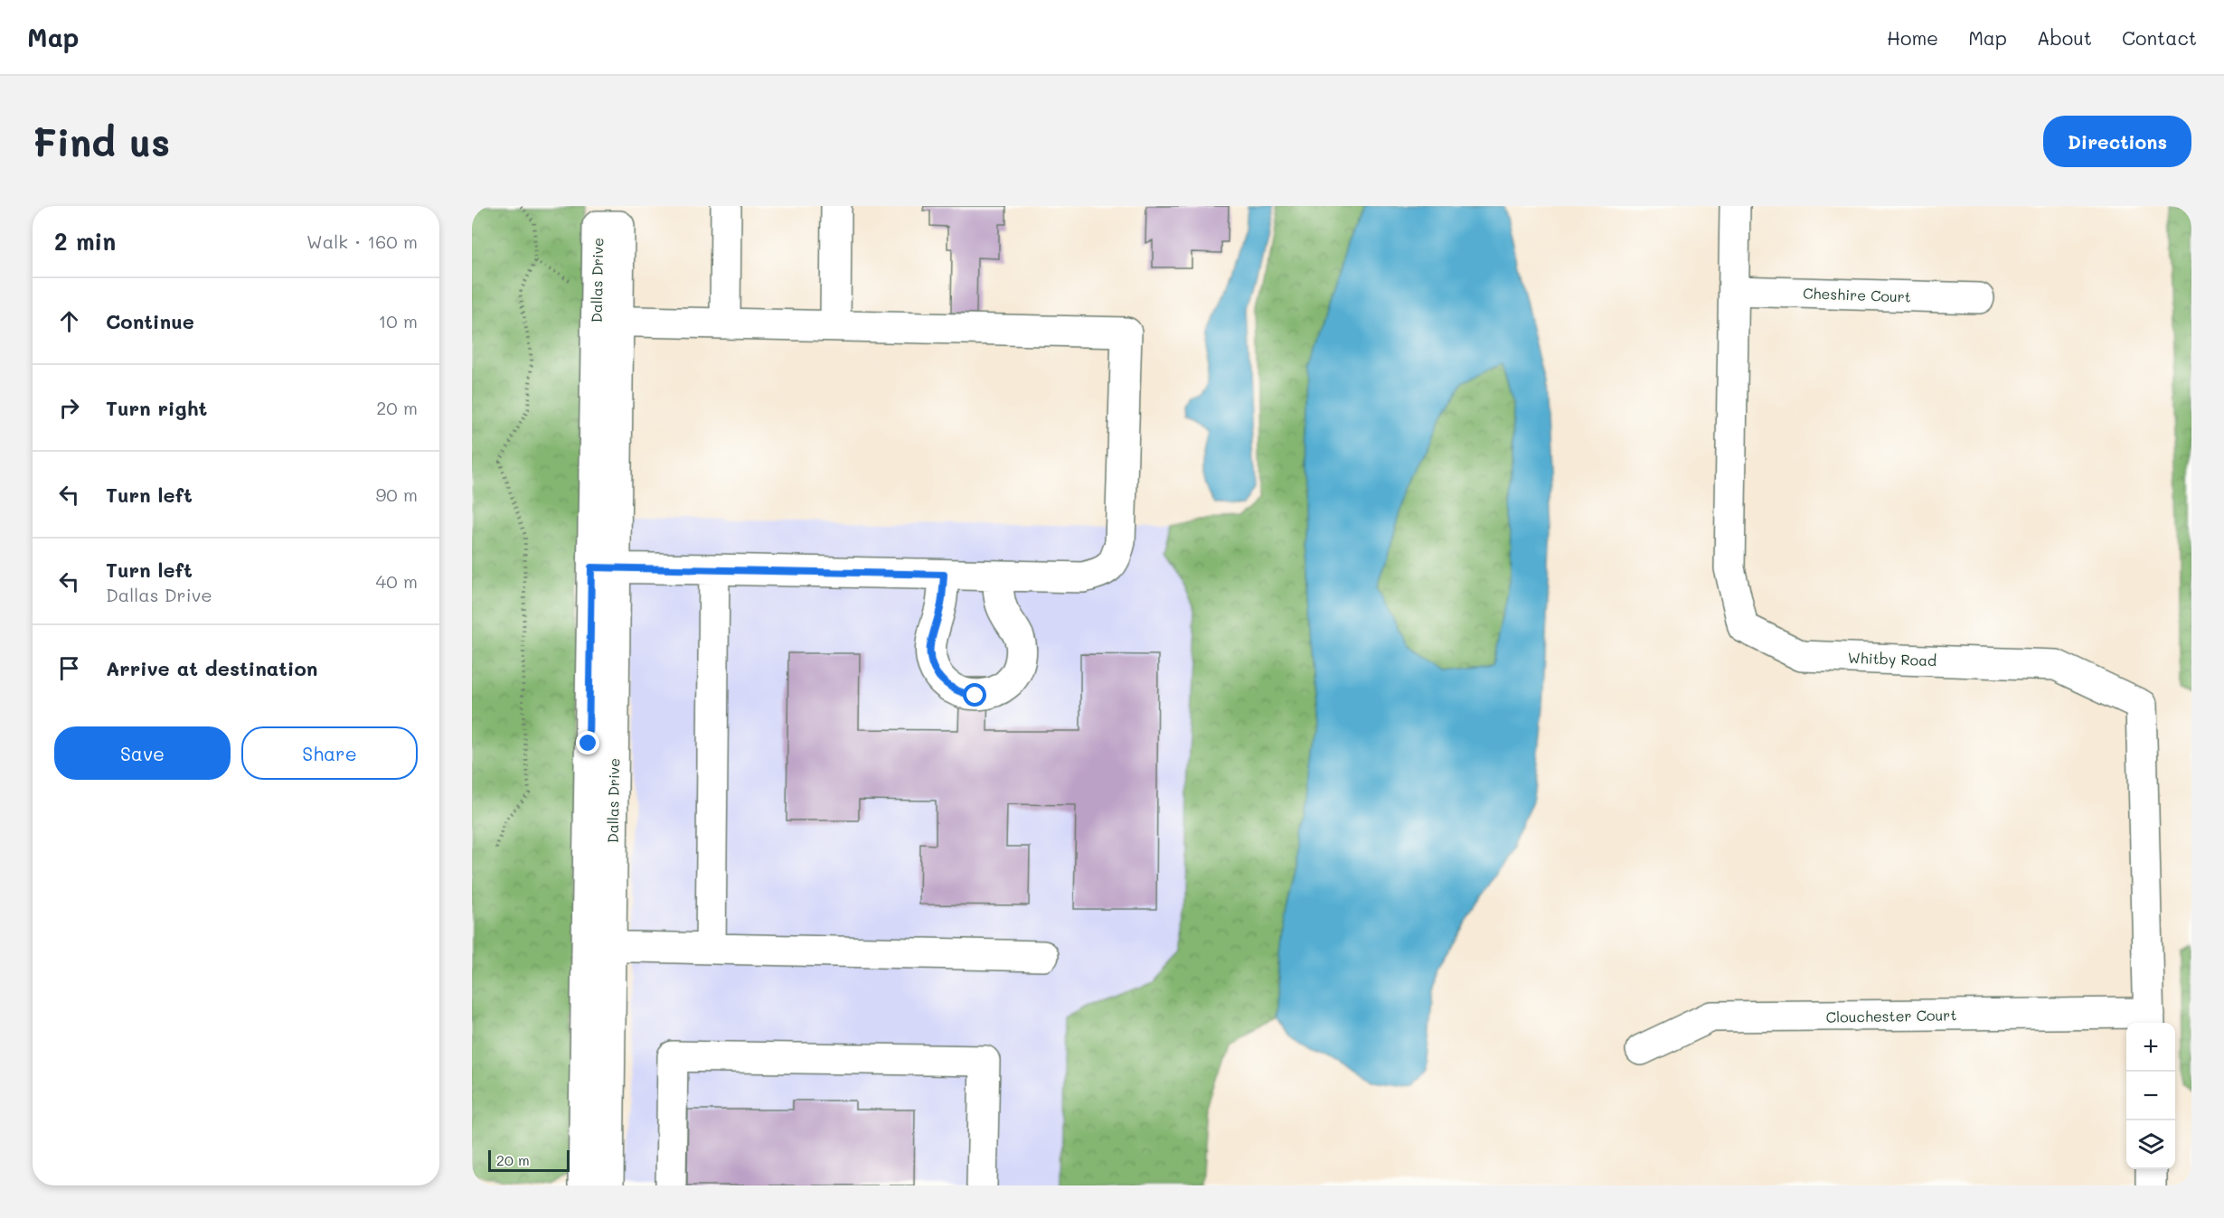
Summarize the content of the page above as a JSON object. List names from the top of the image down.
{
  "streets": {
    "street": [
      "Dallas Drive",
      "Cheshire Court",
      "Whitby Road",
      "Clouchester Court"
    ]
  },
  "crossings": [
    ["Cheshire Court", "Whitby Road"],
    ["Whitby Road", "Clouchester Court"]
  ],
  "scale_bar": "20 m",
  "page": {
    "header": "Map",
    "nav": [
      "Home",
      "Map",
      "About",
      "Contact"
    ],
    "buttons": [
      "Directions",
      ["Save", "Share"]
    ],
    "title": "Find us",
    "heading": ["2 min", "Walk · 160 m"],
    "list": [
      ["Continue", "10 m"],
      ["Turn right", "20 m"],
      ["Turn left", "90 m"],
      ["Turn left", "Dallas Drive", "40 m"],
      "Arrive at destination"
    ],
    "map_buttons": ["+", "−"],
    "scale": "20 m"
  }
}
